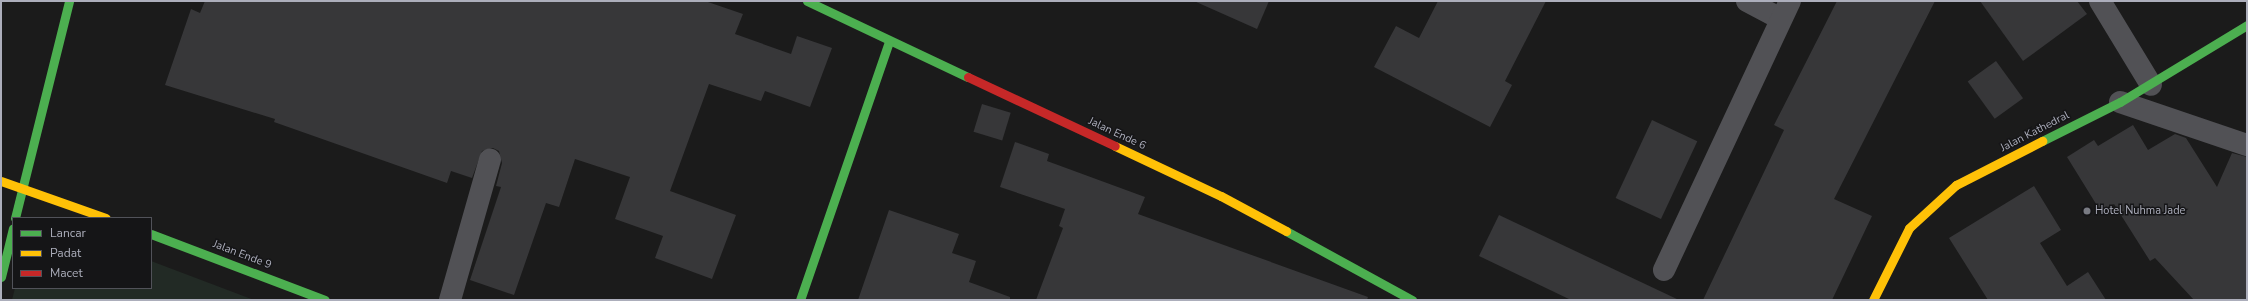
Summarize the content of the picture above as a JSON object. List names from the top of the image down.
{
  "streets": {
    "main road": ["Jalan Kathedral", "Jalan Ende 6", "Jalan Ende 9"]
  },
  "places": ["Hotel Nuhma Jade"],
  "legend": ["Lancar", "Padat", "Macet"]
}
